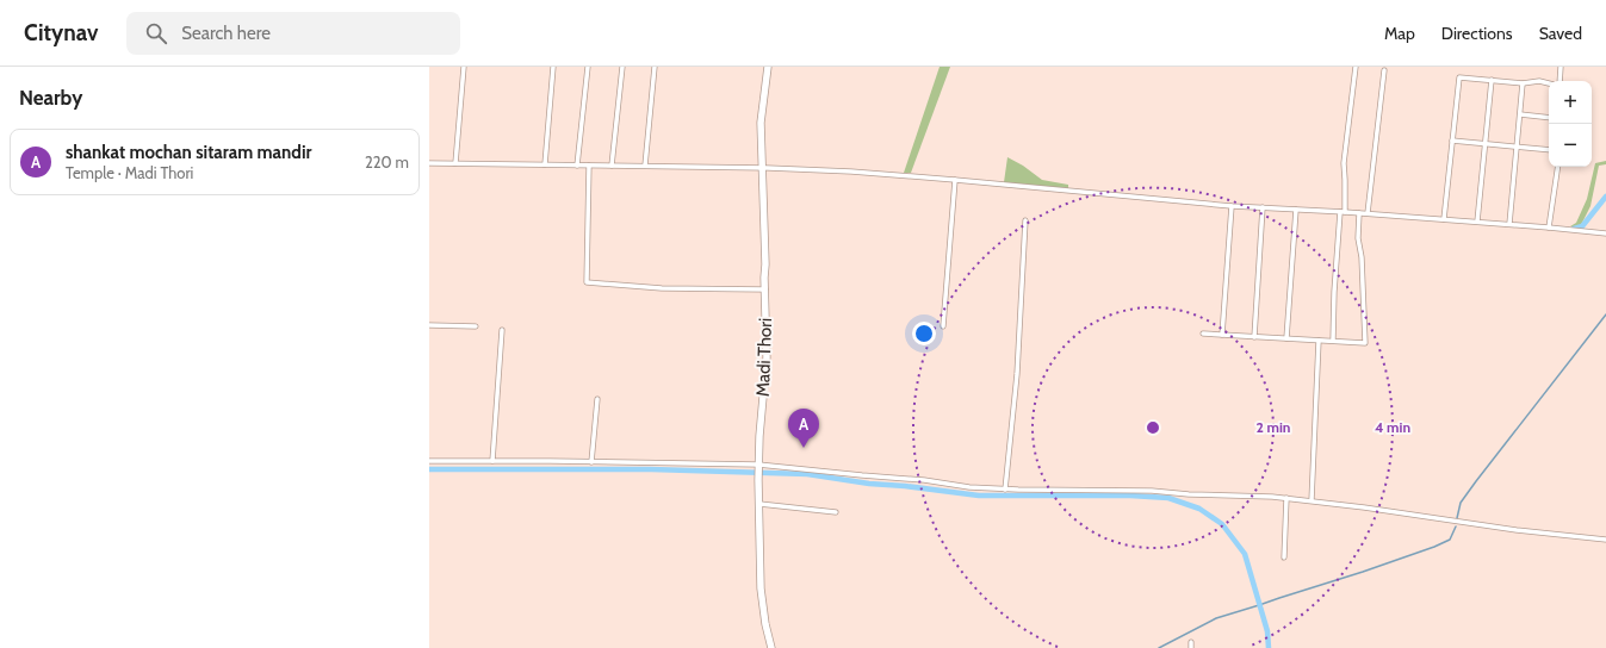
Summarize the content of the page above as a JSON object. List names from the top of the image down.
{
  "streets": {
    "main road": ["Madi Thori"]
  },
  "page": {
    "header": "Citynav",
    "search": "Search here",
    "nav": ["Map", "Directions", "Saved"],
    "heading": "Nearby",
    "map_buttons": ["+", "−"],
    "list": [
      {
        "mark": "A",
        "name": "shankat mochan sitaram mandir",
        "note": "Temple · Madi Thori",
        "value": "220 m"
      }
    ],
    "pins": "A"
  },
  "rings": ["2 min", "4 min"]
}
